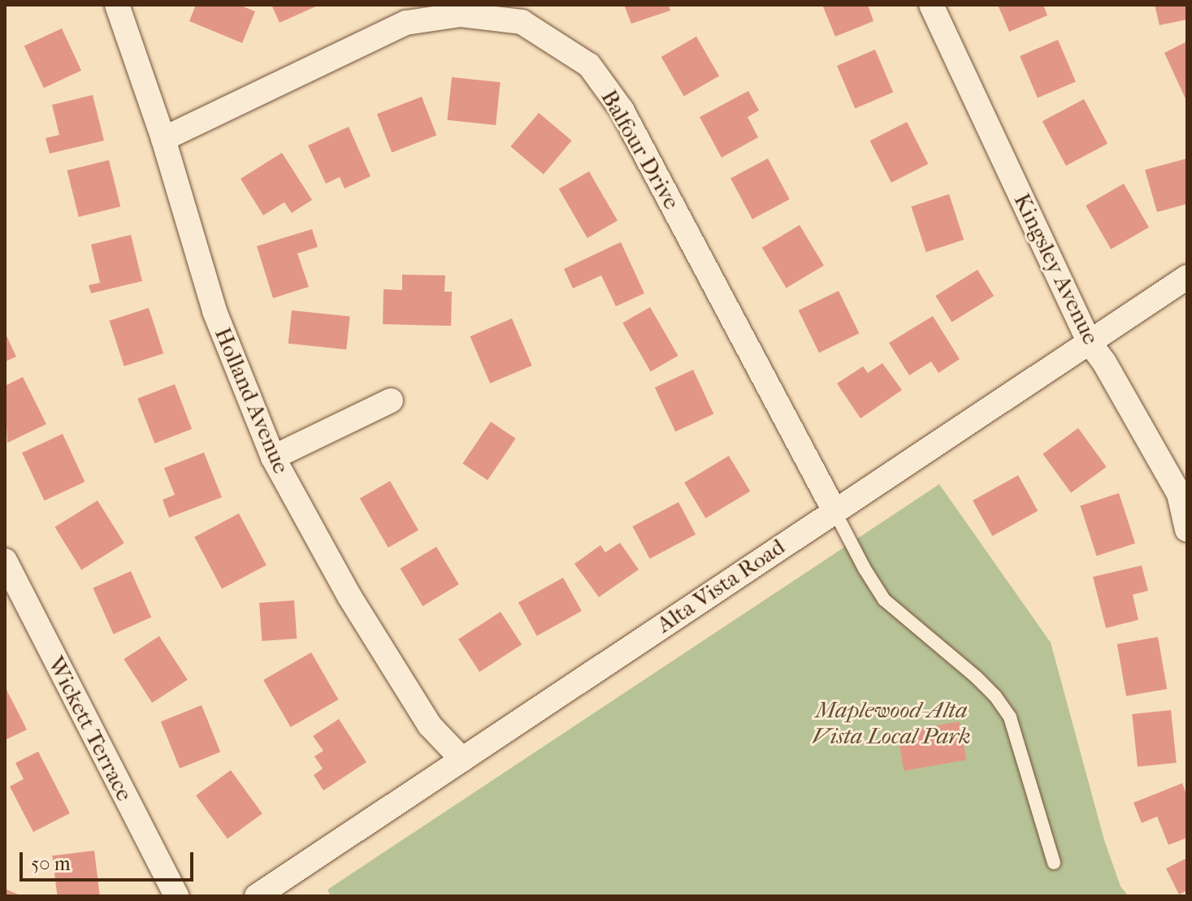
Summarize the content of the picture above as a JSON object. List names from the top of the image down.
{
  "streets": {
    "street": [
      "Balfour Drive",
      "Kingsley Avenue",
      "Holland Avenue",
      "Alta Vista Road",
      "Wickett Terrace"
    ]
  },
  "crossings": [
    ["Balfour Drive", "Holland Avenue"],
    ["Balfour Drive", "Alta Vista Road"],
    ["Kingsley Avenue", "Alta Vista Road"],
    ["Holland Avenue", "Alta Vista Road"]
  ],
  "parks": ["Maplewood-Alta Vista Local Park"],
  "scale_bar": "50 m"
}
